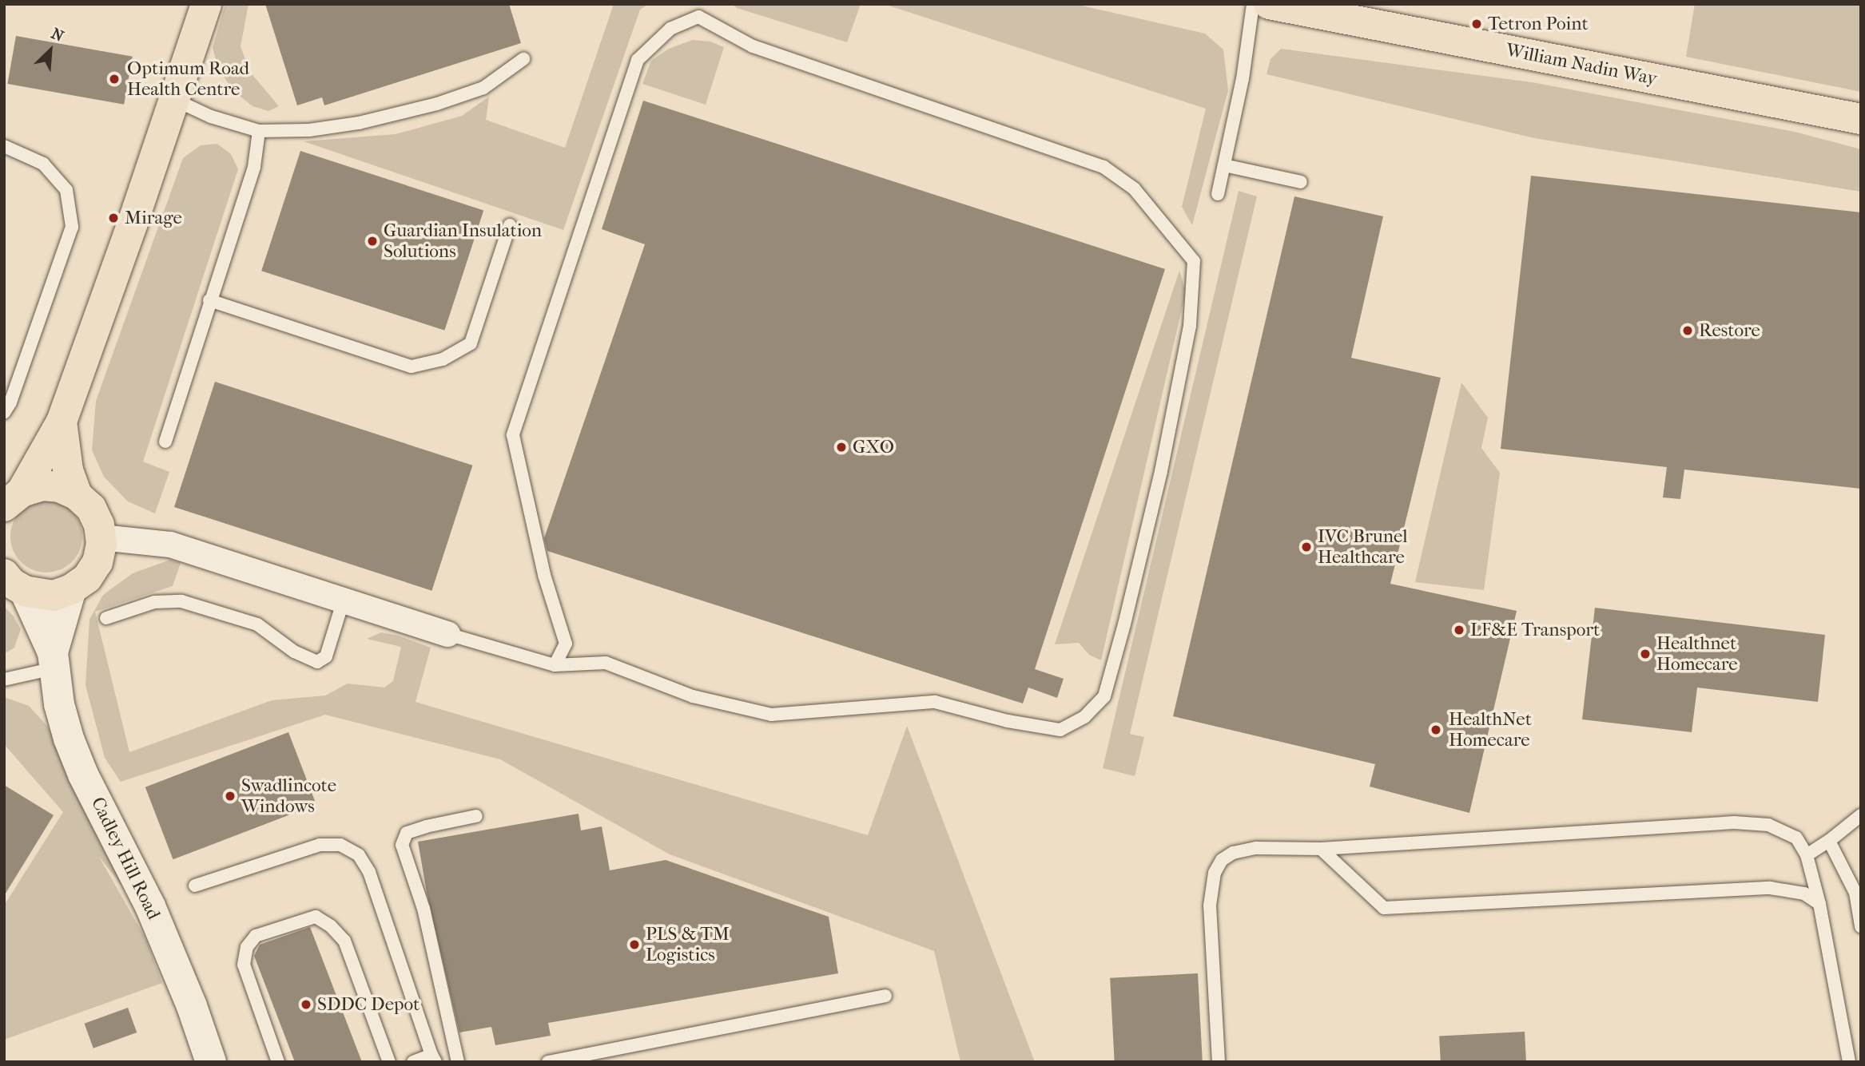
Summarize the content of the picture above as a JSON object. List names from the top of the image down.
{
  "streets": {
    "main road": ["William Nadin Way"],
    "street": ["Cadley Hill Road"]
  },
  "places": [
    "Tetron Point",
    "Optimum Road Health Centre",
    "Mirage",
    "Guardian Insulation Solutions",
    "Restore",
    "GXO",
    "IVC Brunel Healthcare",
    "LF&E Transport",
    "Healthnet Homecare",
    "HealthNet Homecare",
    "Swadlincote Windows",
    "PLS & TM Logistics",
    "SDDC Depot"
  ],
  "north": "top right"
}
